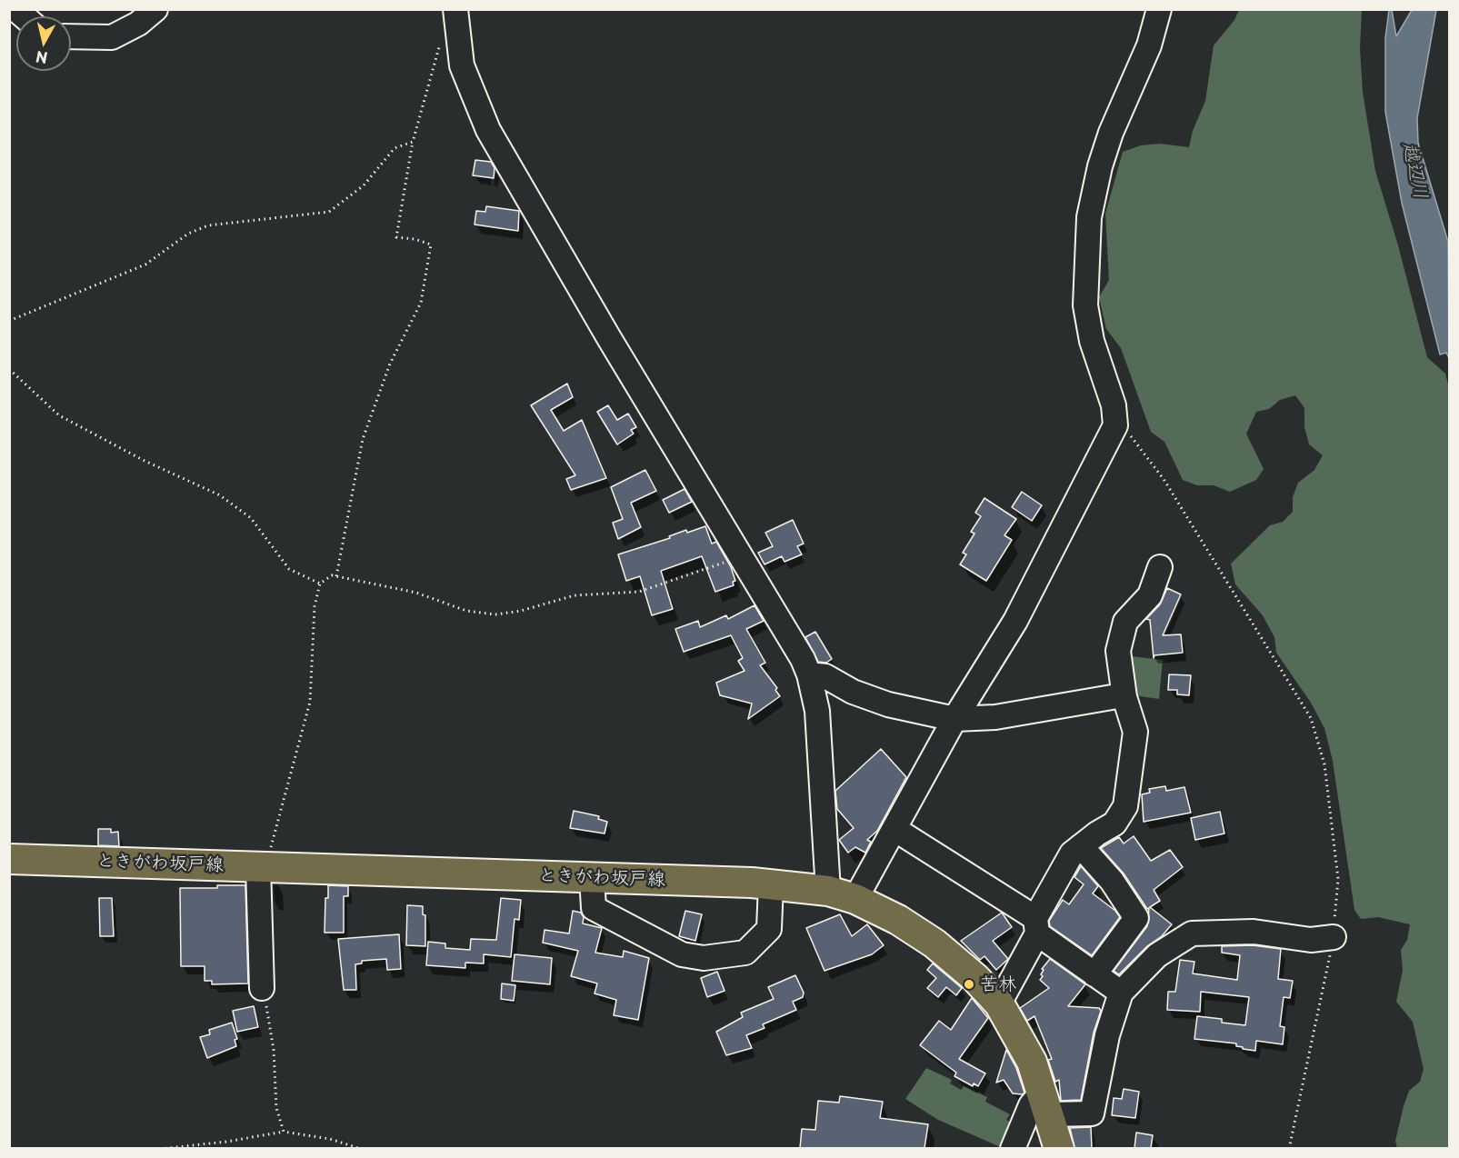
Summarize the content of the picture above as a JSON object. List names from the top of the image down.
{
  "streets": {
    "main road": ["ときがわ坂戸線"]
  },
  "water": ["越辺川"],
  "places": ["苦林"],
  "north": "bottom"
}
